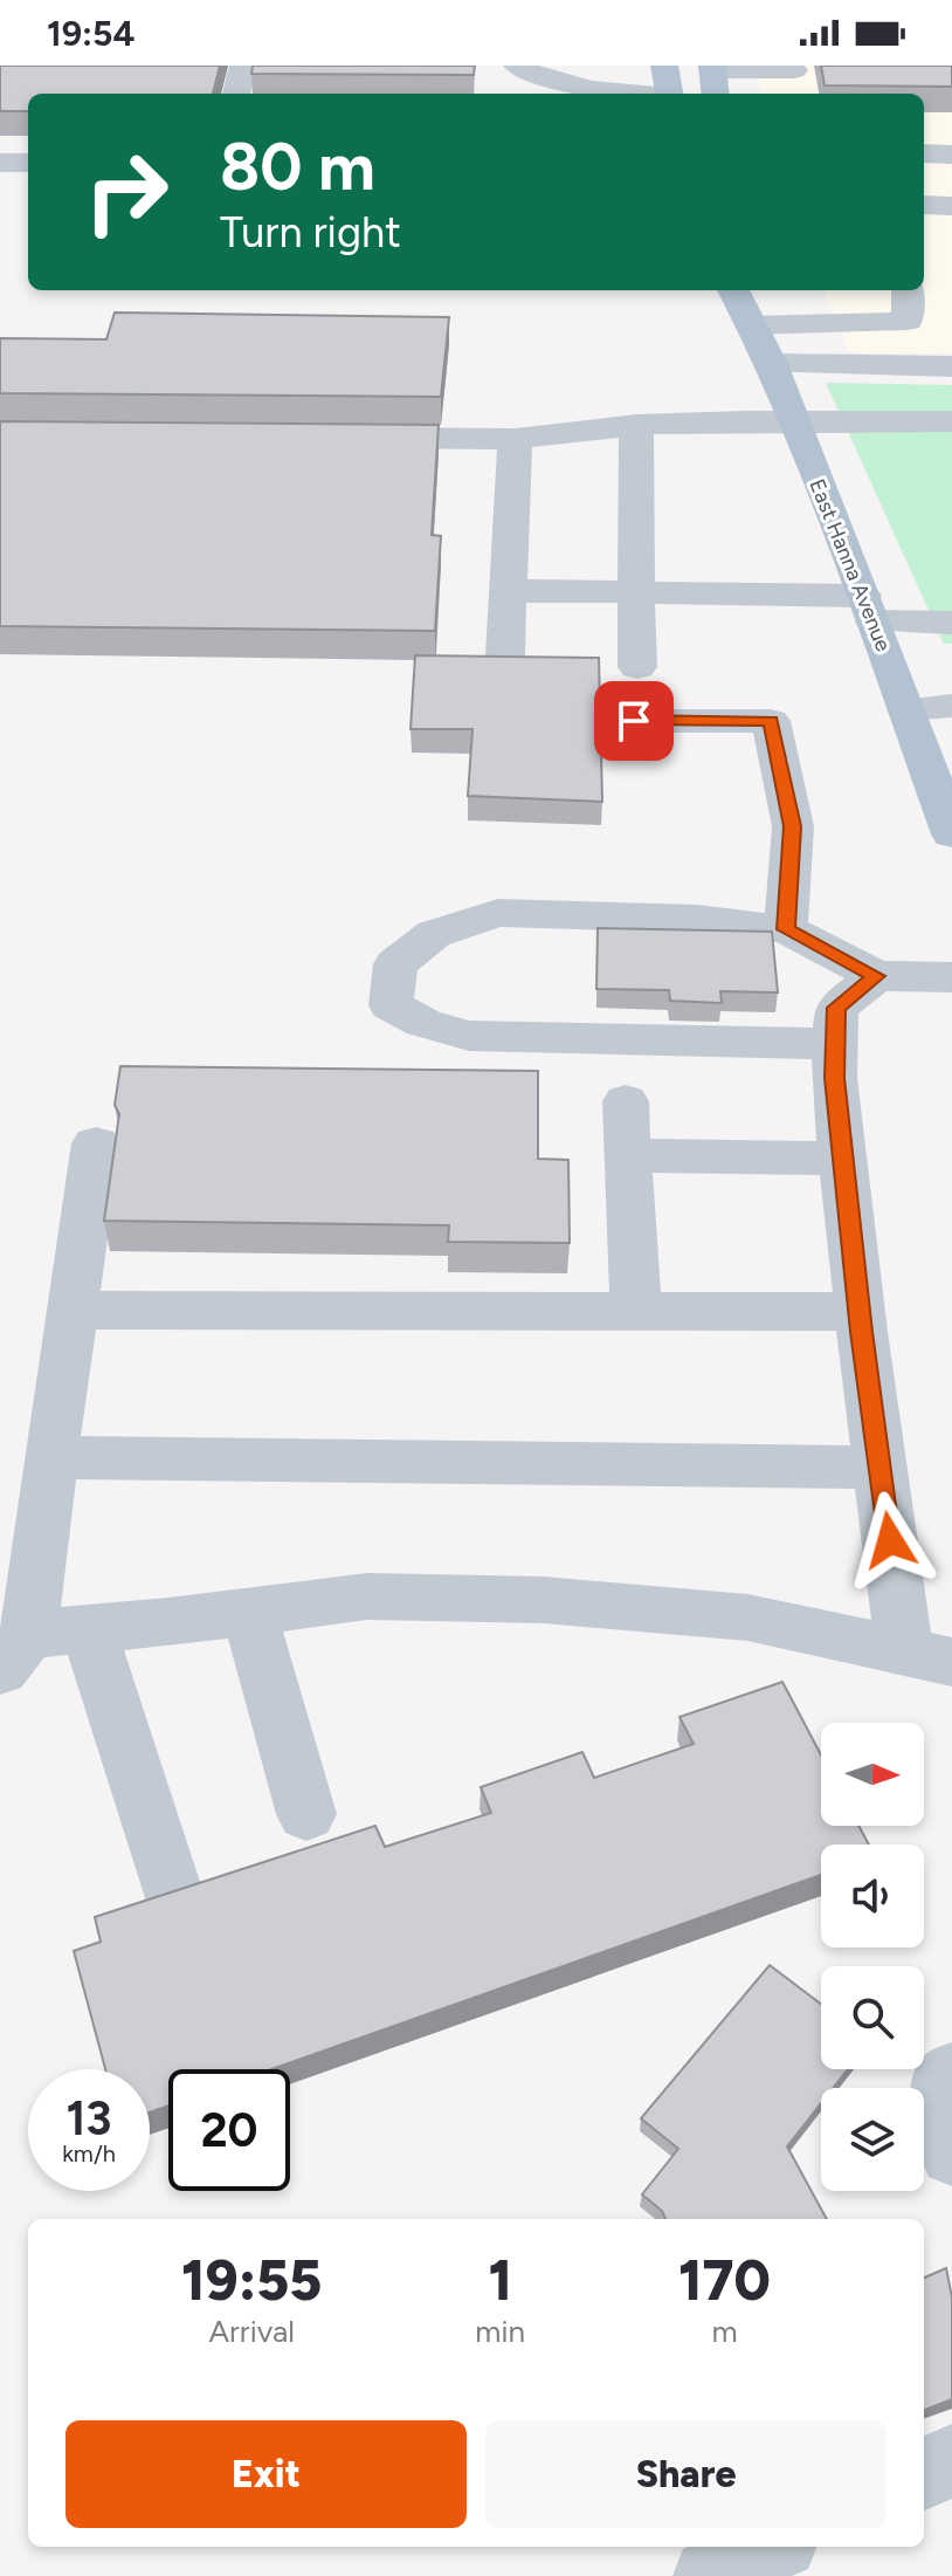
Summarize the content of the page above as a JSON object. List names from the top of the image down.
{
  "streets": {
    "main road": ["East Hanna Avenue"]
  },
  "north": "right",
  "page": {
    "status": "19:54",
    "turn": ["80 m", "Turn right"],
    "speed": "13 km/h",
    "limit": "20",
    "eta": [
      "19:55",
      "Arrival",
      "1",
      "min",
      "170",
      "m"
    ],
    "buttons": ["Exit", "Share"]
  }
}
